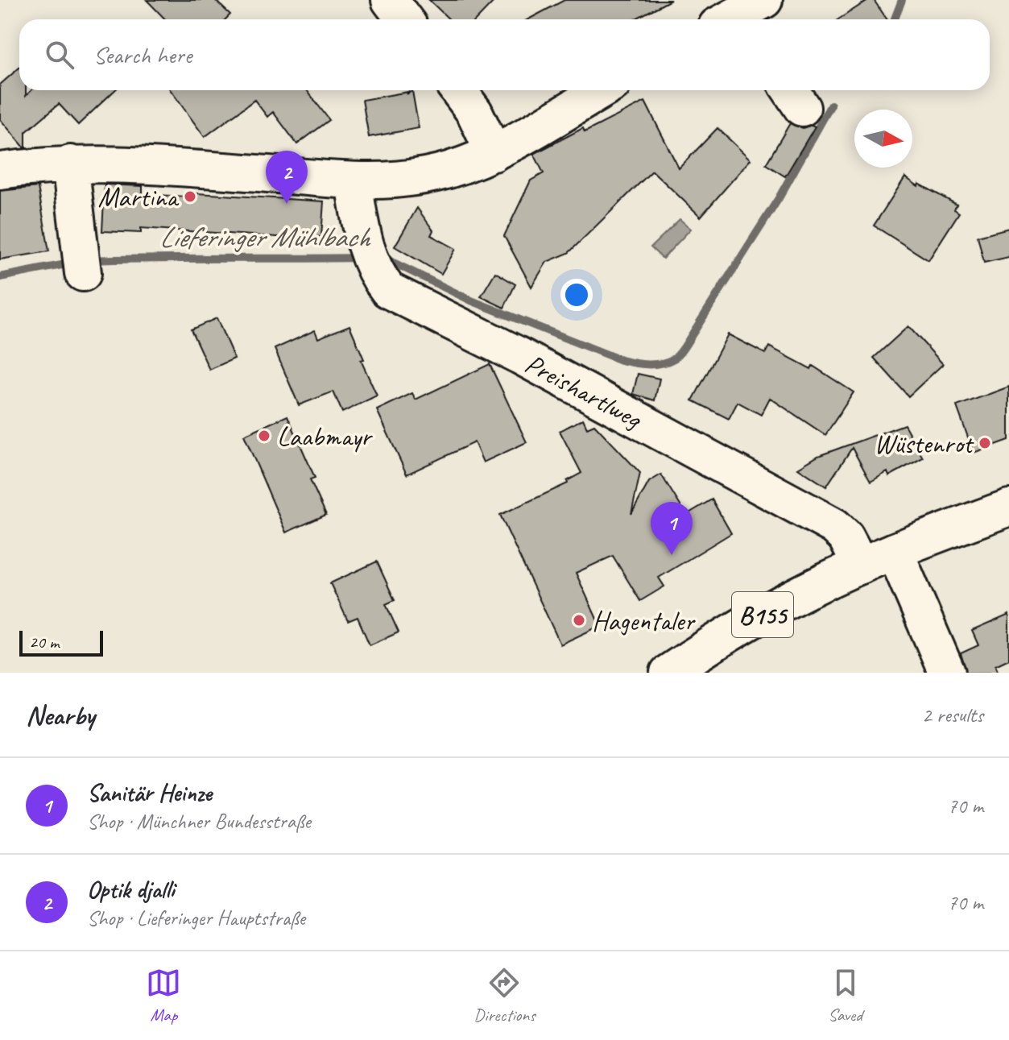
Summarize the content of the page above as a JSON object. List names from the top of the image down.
{
  "streets": {
    "street": ["Preishartlweg", "B155"]
  },
  "crossings": [
    ["Preishartlweg", "B155"]
  ],
  "water": ["Lieferinger Mühlbach"],
  "places": [
    "Martina",
    "Laabmayr",
    "Wüstenrot",
    "Hagentaler"
  ],
  "scale_bar": "20 m",
  "north": "right",
  "page": {
    "search": "Search here",
    "pins": ["2", "1"],
    "scale": "20 m",
    "heading": ["Nearby", "2 results"],
    "list": [
      {
        "mark": "1",
        "name": "Sanitär Heinze",
        "note": "Shop · Münchner Bundesstraße",
        "value": "70 m"
      },
      {
        "mark": "2",
        "name": "Optik djalli",
        "note": "Shop · Lieferinger Hauptstraße",
        "value": "70 m"
      }
    ],
    "nav": ["Map", "Directions", "Saved"]
  }
}
